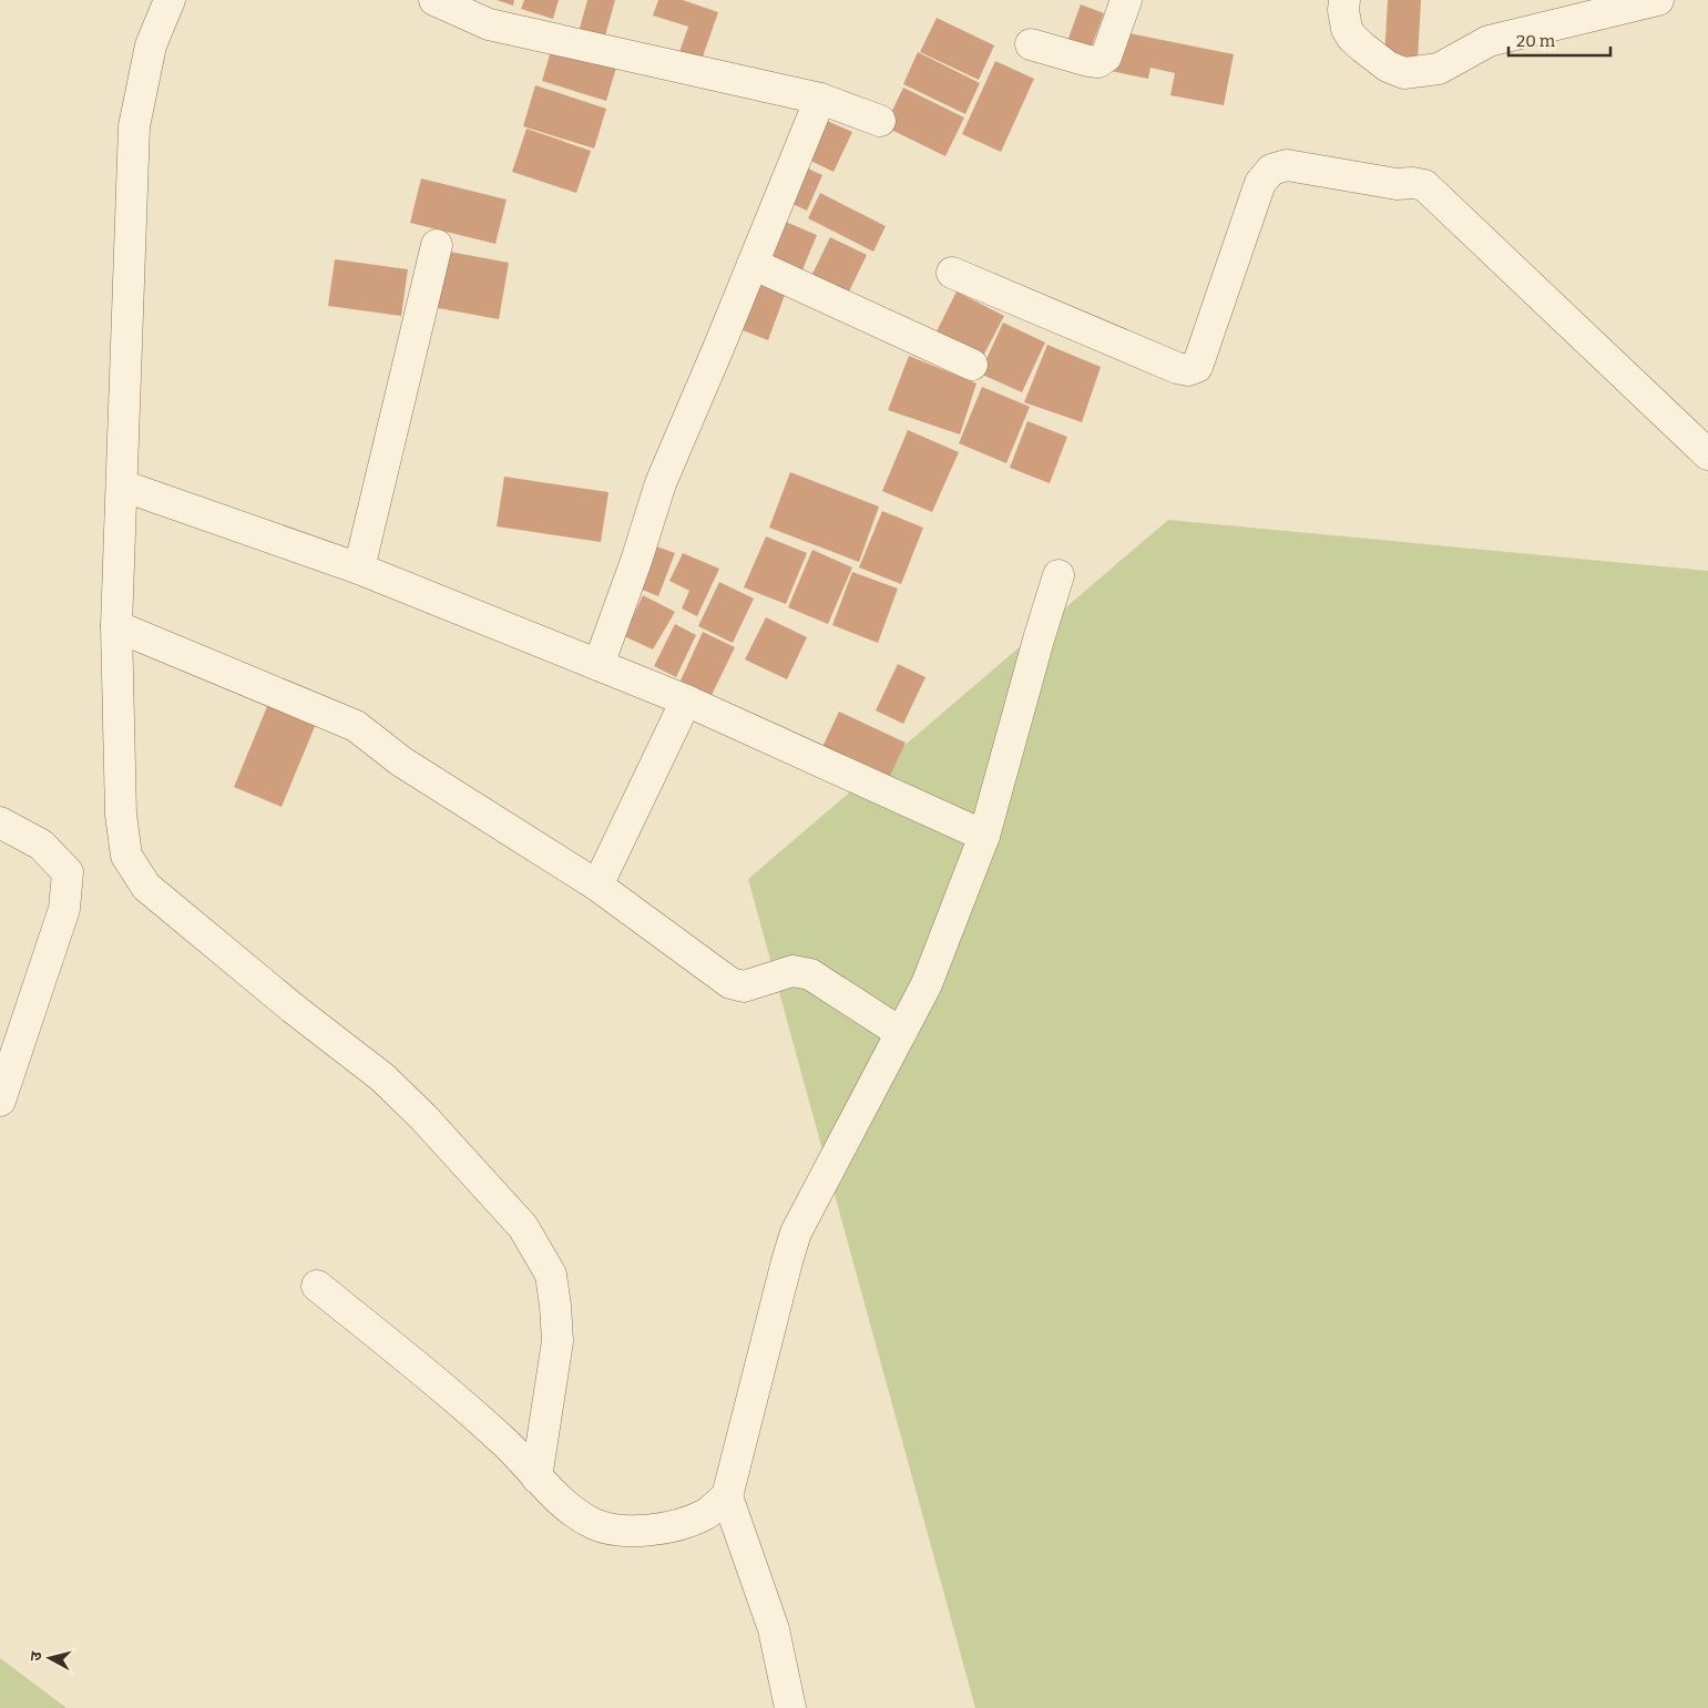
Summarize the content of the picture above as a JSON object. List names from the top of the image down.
{
  "scale_bar": "20 m",
  "north": "left"
}
